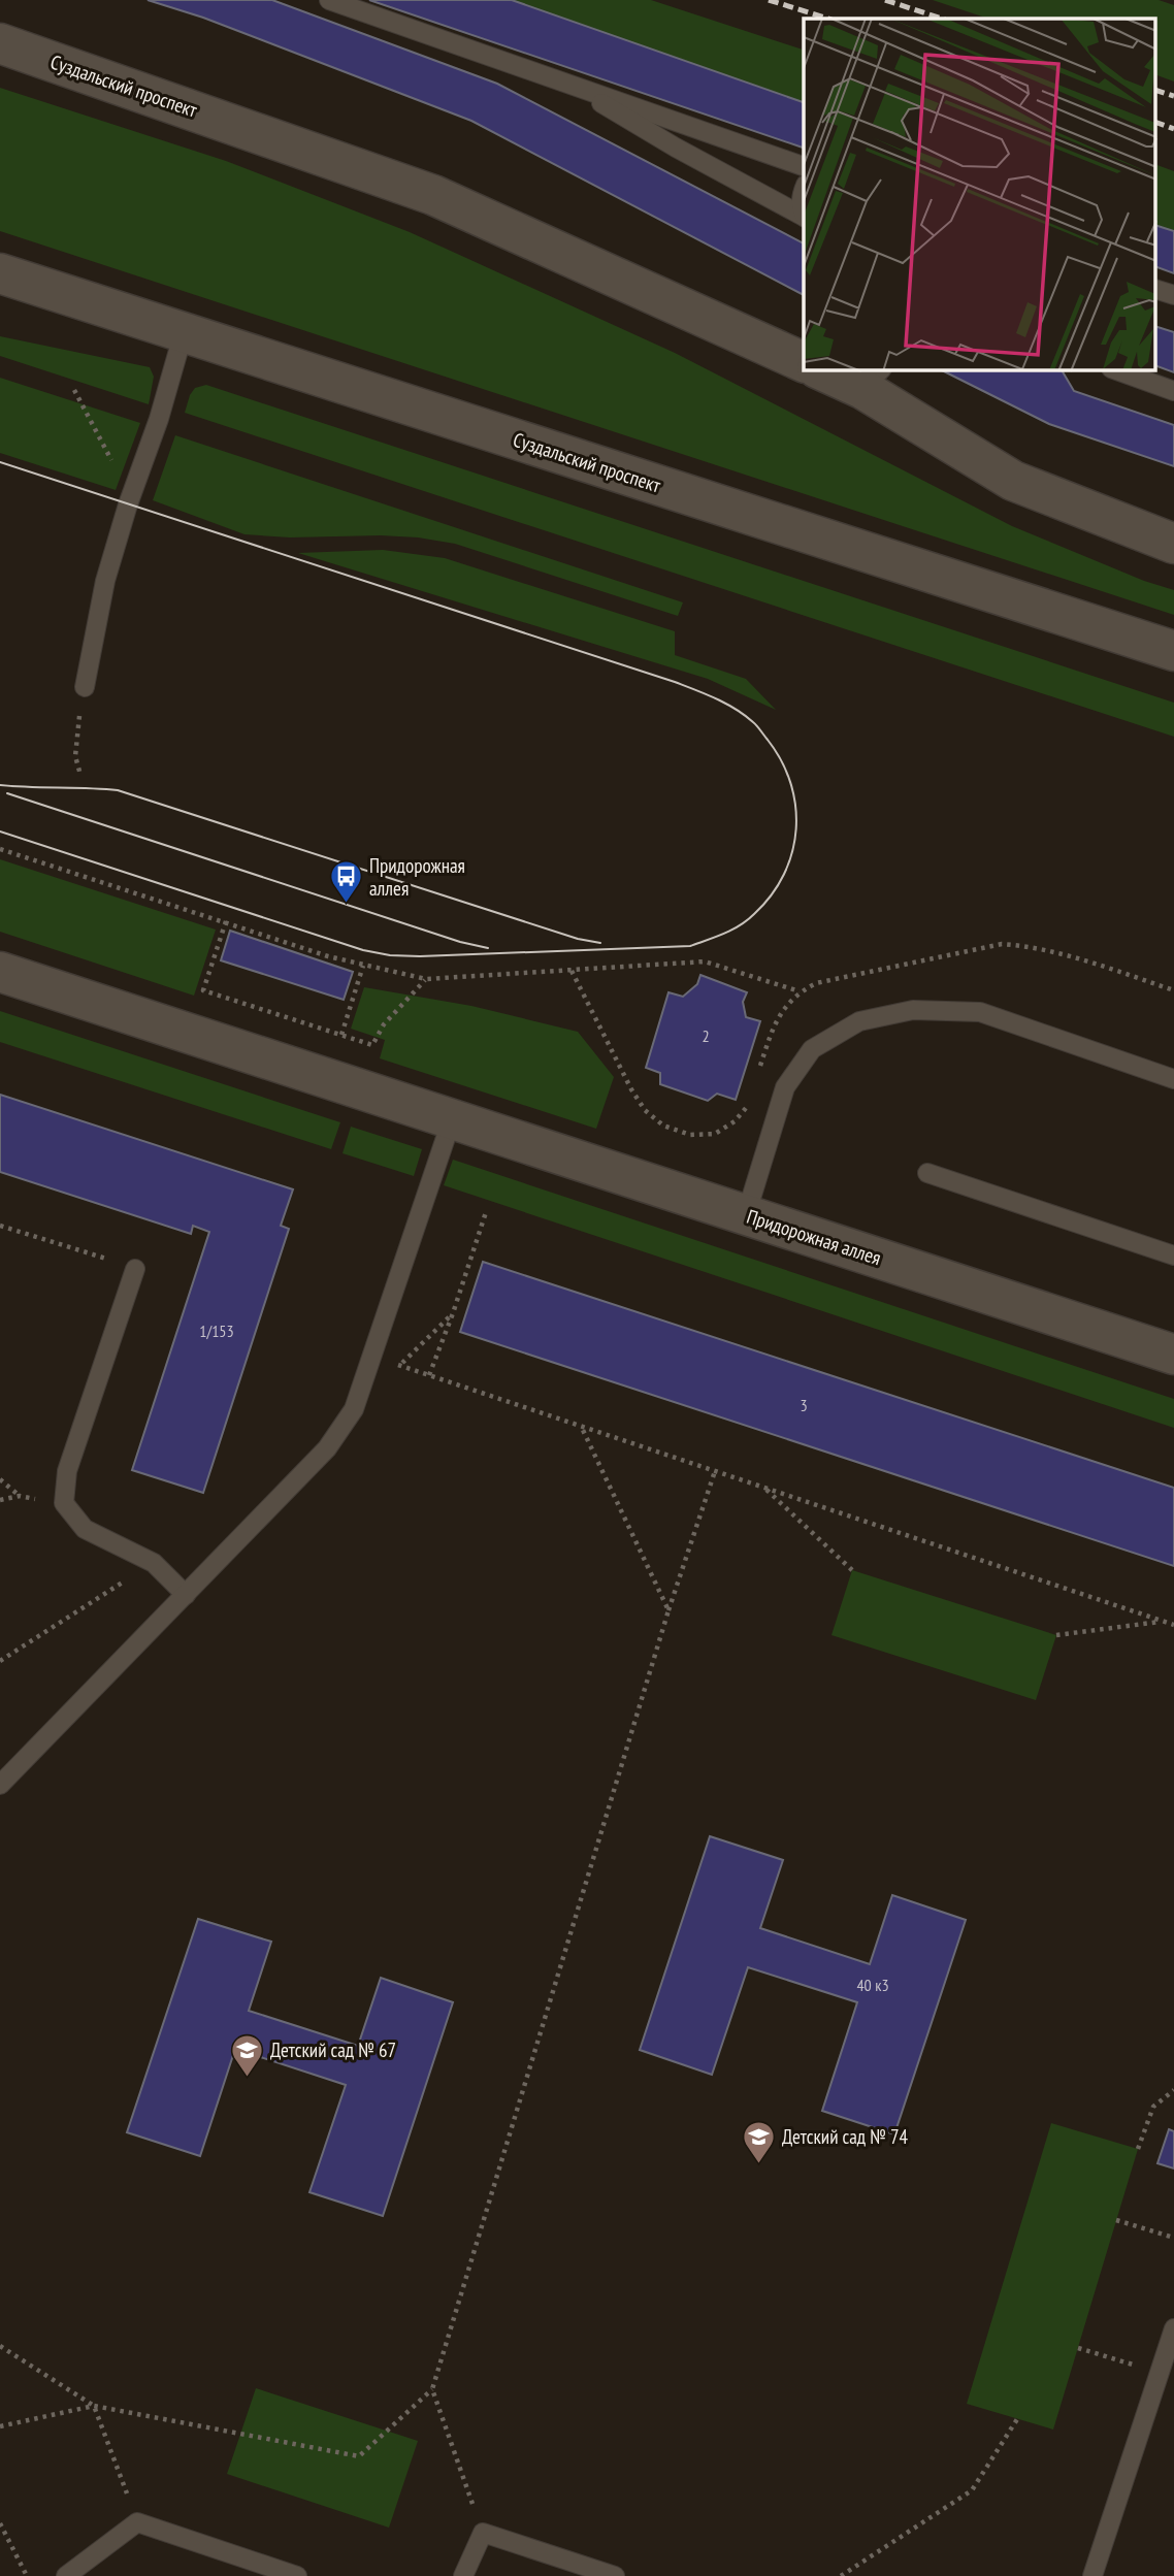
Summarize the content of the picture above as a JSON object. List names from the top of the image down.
{
  "streets": {
    "main road": ["Суздальский проспект", "Придорожная аллея"]
  },
  "places": {
    "bus stop": ["Придорожная аллея"],
    "school or university": ["Детский сад № 67", "Детский сад № 74"]
  },
  "house_numbers": [
    "2",
    "1/153",
    "3",
    "40 к3"
  ]
}
